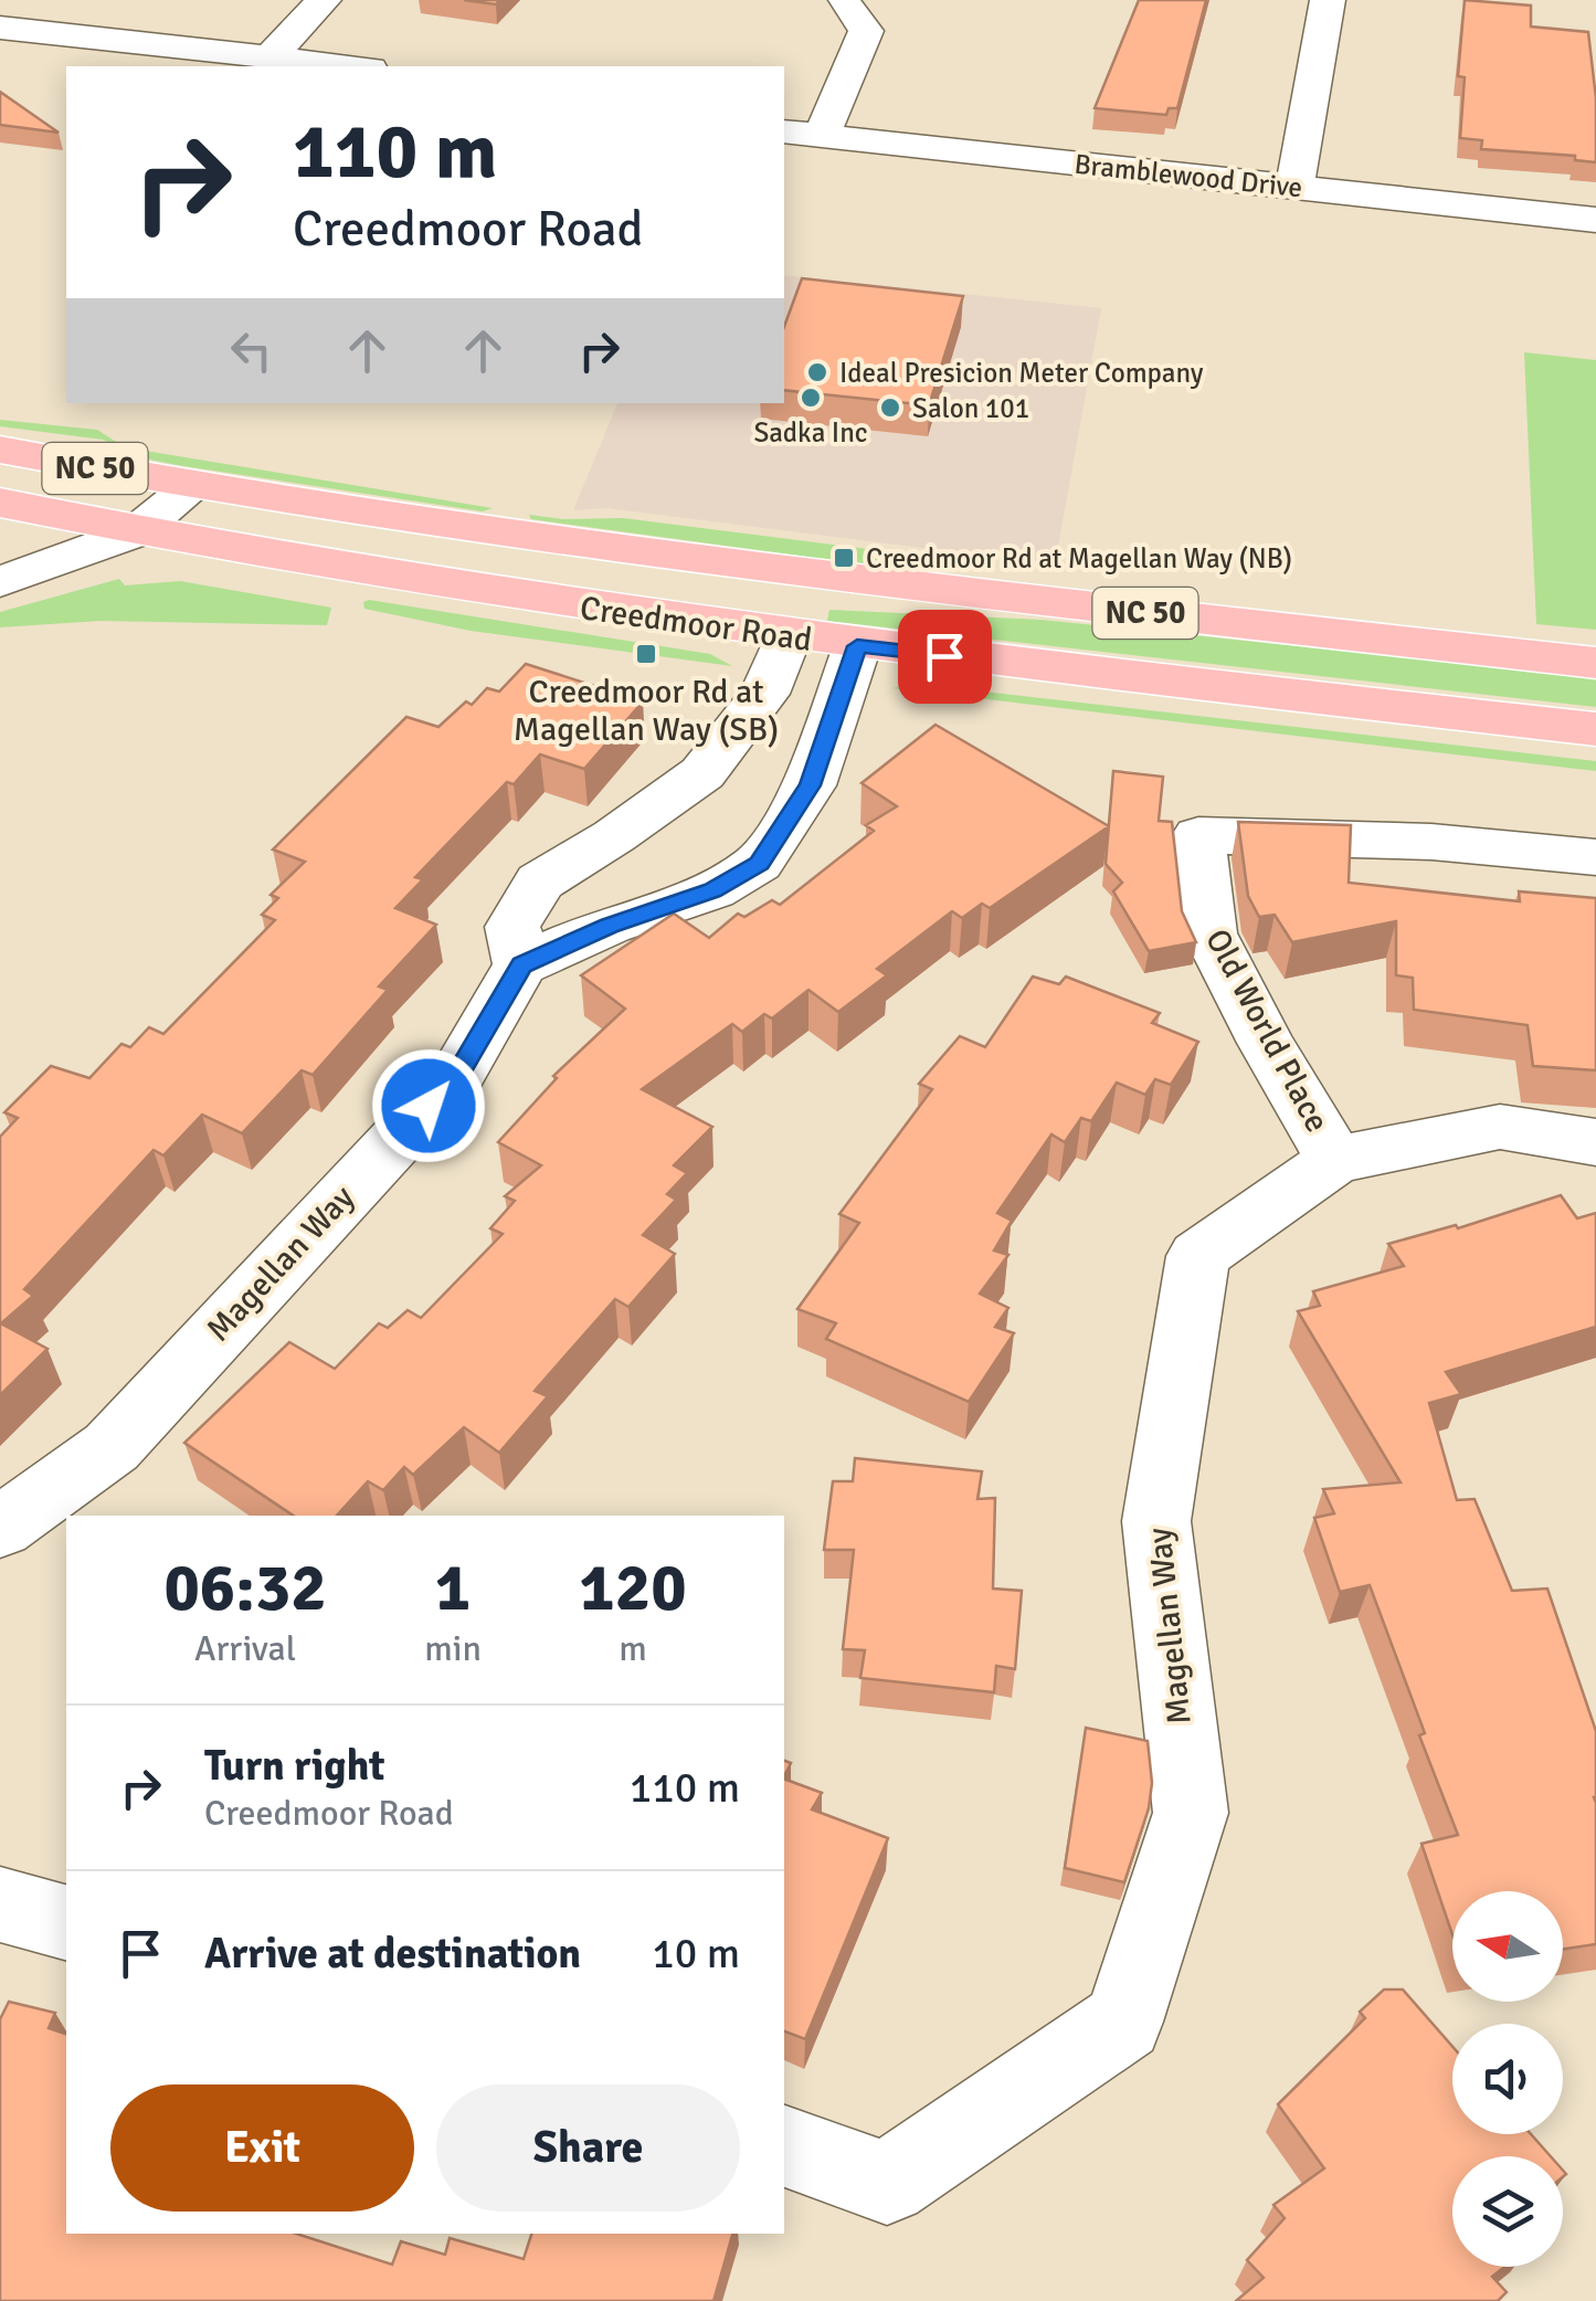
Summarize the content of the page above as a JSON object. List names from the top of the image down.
{
  "streets": {
    "main road": ["NC 50", "Creedmoor Road"],
    "street": ["Bramblewood Drive", "Old World Place", "Magellan Way"]
  },
  "crossings": [
    ["Old World Place", "Magellan Way"]
  ],
  "places": {
    "other": ["Ideal Presicion Meter Company", "Sadka Inc", "Salon 101"],
    "transit": ["Creedmoor Rd at Magellan Way (NB)", "Creedmoor Rd at Magellan Way (SB)"]
  },
  "north": "left",
  "page": {
    "turn": ["110 m", "Creedmoor Road"],
    "eta": [
      "06:32",
      "Arrival",
      "1",
      "min",
      "120",
      "m"
    ],
    "list": [
      {
        "name": "Turn right",
        "note": "Creedmoor Road",
        "value": "110 m"
      },
      {
        "name": "Arrive at destination",
        "value": "10 m"
      }
    ],
    "buttons": ["Exit", "Share"]
  }
}
